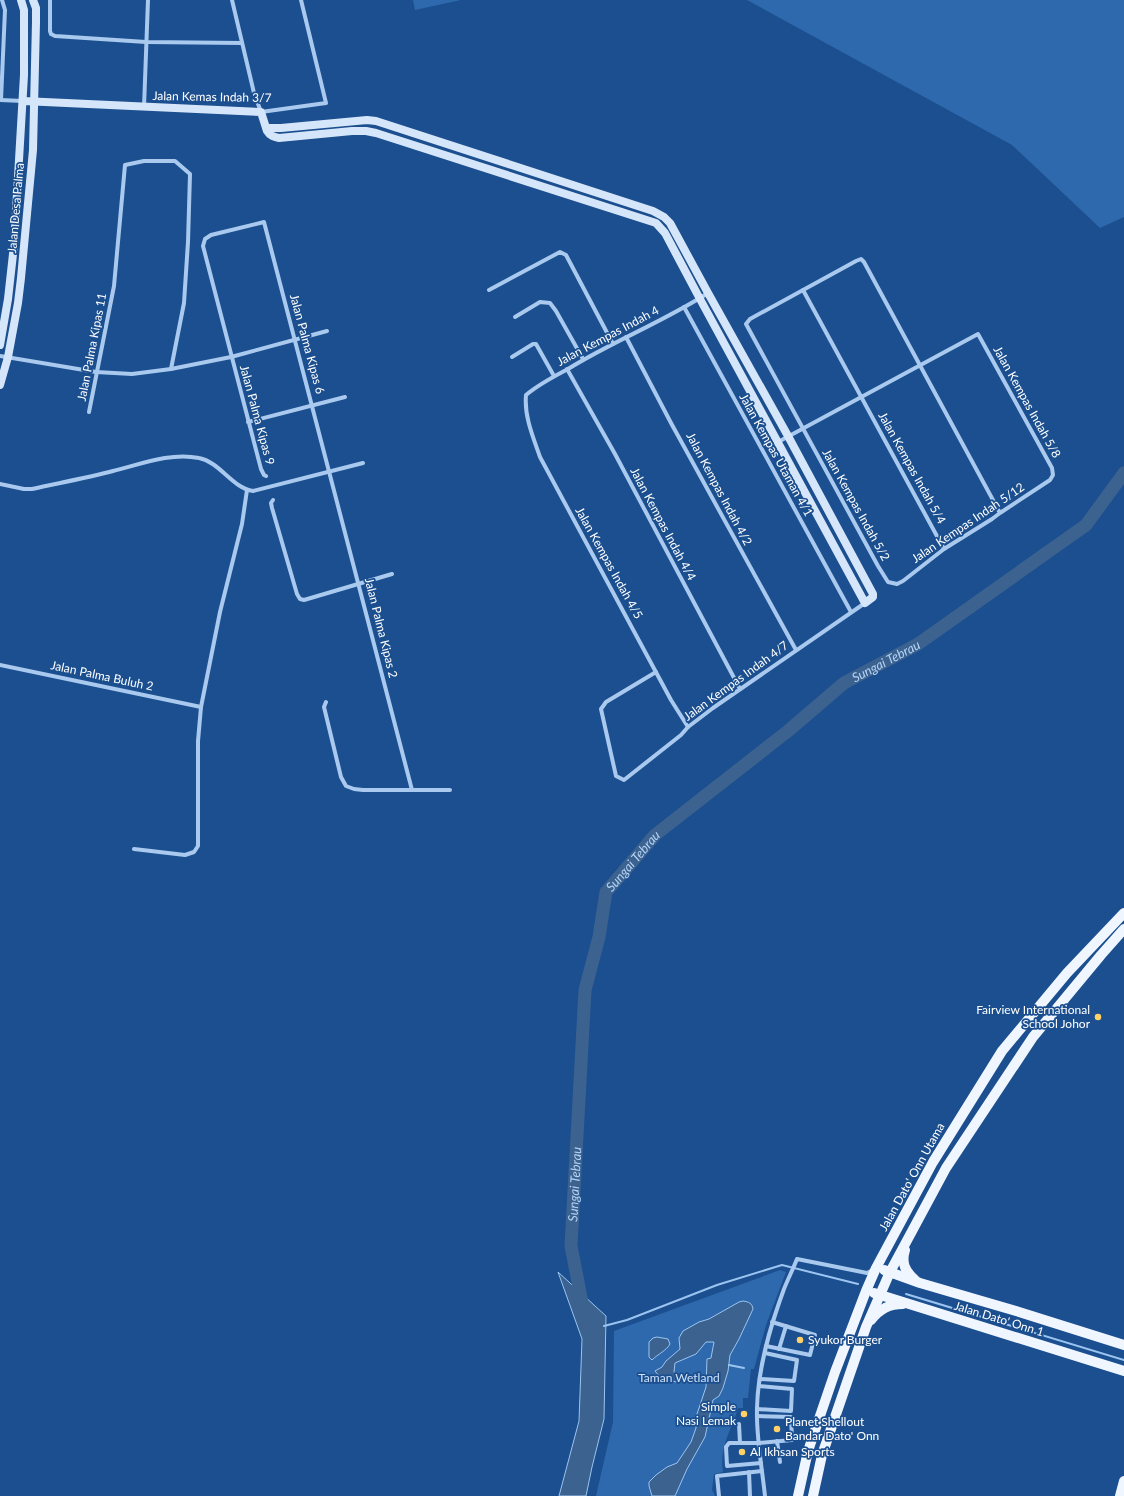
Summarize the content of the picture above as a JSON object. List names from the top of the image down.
{
  "streets": {
    "main road": ["Jalan Dato' Onn Utama", "Jalan Dato' Onn 1"],
    "street": [
      "Jalan Kemas Indah 3/7",
      "Jalan Desa Palma",
      "Jalan Kempas Indah 4",
      "Jalan Palma Kipas 6",
      "Jalan Palma Kipas 11",
      "Jalan Kempas Indah 5/8",
      "Jalan Palma Kipas 9",
      "Jalan Kempas Utaman 4/1",
      "Jalan Kempas Indah 5/4",
      "Jalan Kempas Indah 4/2",
      "Jalan Kempas Indah 5/2",
      "Jalan Kempas Indah 5/12",
      "Jalan Kempas Indah 4/4",
      "Jalan Kempas Indah 4/5",
      "Jalan Palma Kipas 2",
      "Jalan Palma Buluh 2",
      "Jalan Kempas Indah 4/7"
    ]
  },
  "crossings": [
    ["Jalan Kemas Indah 3/7", "Jalan Desa Palma"],
    ["Jalan Kempas Indah 4", "Jalan Kempas Utaman 4/1"],
    ["Jalan Kempas Indah 4", "Jalan Kempas Indah 4/2"],
    ["Jalan Kempas Indah 4", "Jalan Kempas Indah 4/4"],
    ["Jalan Kempas Indah 4", "Jalan Kempas Indah 4/5"],
    ["Jalan Palma Kipas 6", "Jalan Palma Kipas 9"],
    ["Jalan Palma Kipas 6", "Jalan Palma Kipas 2"],
    ["Jalan Kempas Indah 5/8", "Jalan Kempas Indah 5/12"],
    ["Jalan Kempas Utaman 4/1", "Jalan Kempas Indah 4/7"],
    ["Jalan Kempas Indah 5/4", "Jalan Kempas Indah 5/2"],
    ["Jalan Kempas Indah 5/4", "Jalan Kempas Indah 5/12"],
    ["Jalan Kempas Indah 4/2", "Jalan Kempas Indah 4/7"],
    ["Jalan Kempas Indah 5/2", "Jalan Kempas Indah 5/12"],
    ["Jalan Kempas Indah 4/4", "Jalan Kempas Indah 4/7"],
    ["Jalan Kempas Indah 4/5", "Jalan Kempas Indah 4/7"],
    ["Jalan Dato' Onn Utama", "Jalan Dato' Onn 1"]
  ],
  "water": ["Sungai Tebrau"],
  "parks": ["Taman Wetland"],
  "places": [
    "Fairview International School Johor",
    "Syukor Burger",
    "Simple Nasi Lemak",
    "Planet Shellout Bandar Dato' Onn",
    "Al Ikhsan Sports"
  ]
}
